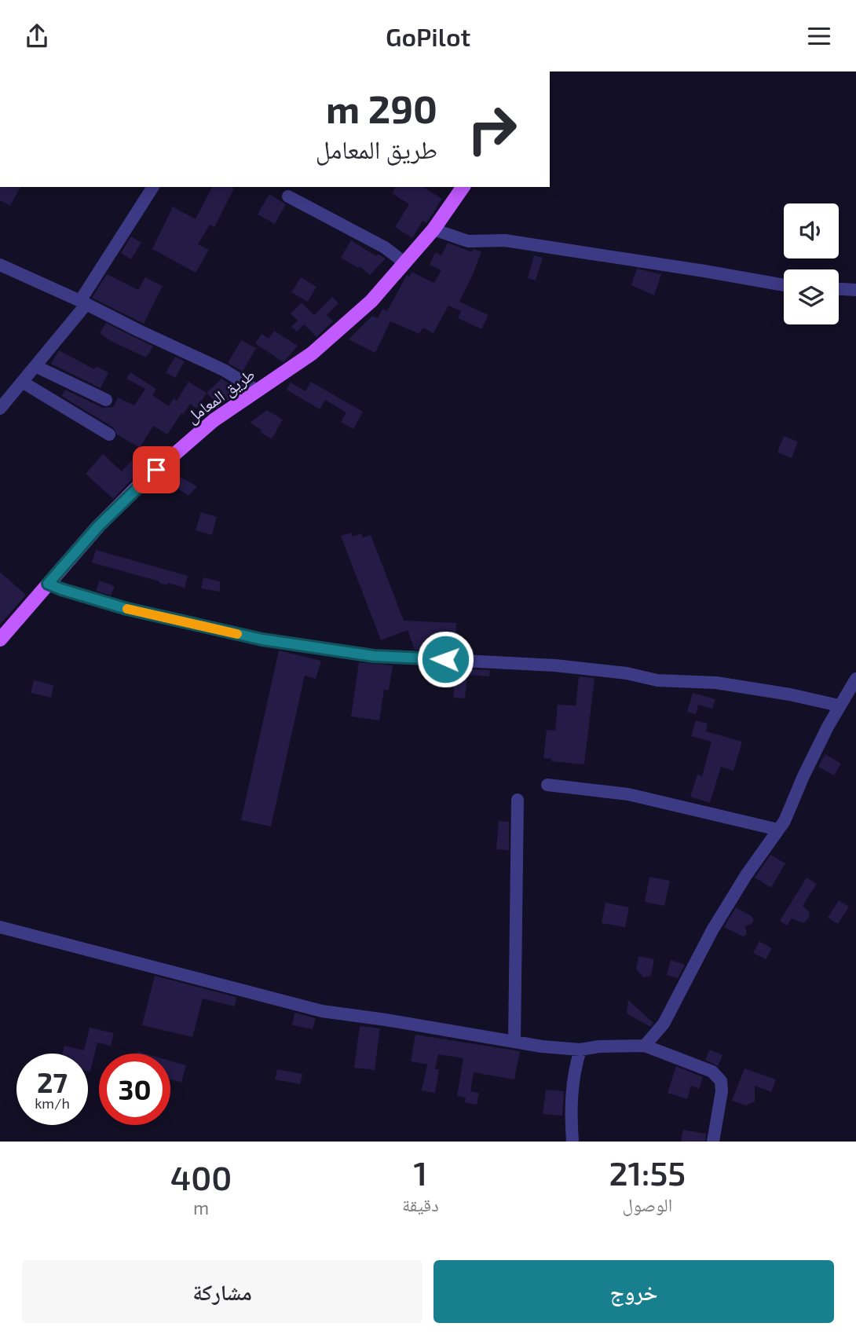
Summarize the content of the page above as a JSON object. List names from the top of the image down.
{
  "streets": {
    "main road": ["طريق المعامل"]
  },
  "page": {
    "header": "GoPilot",
    "turn": ["290 m", "طريق المعامل"],
    "speed": "27 km/h",
    "limit": "30",
    "eta": [
      "21:55",
      "الوصول",
      "1",
      "دقيقة",
      "400",
      "m"
    ],
    "buttons": ["خروج", "مشاركة"]
  }
}
